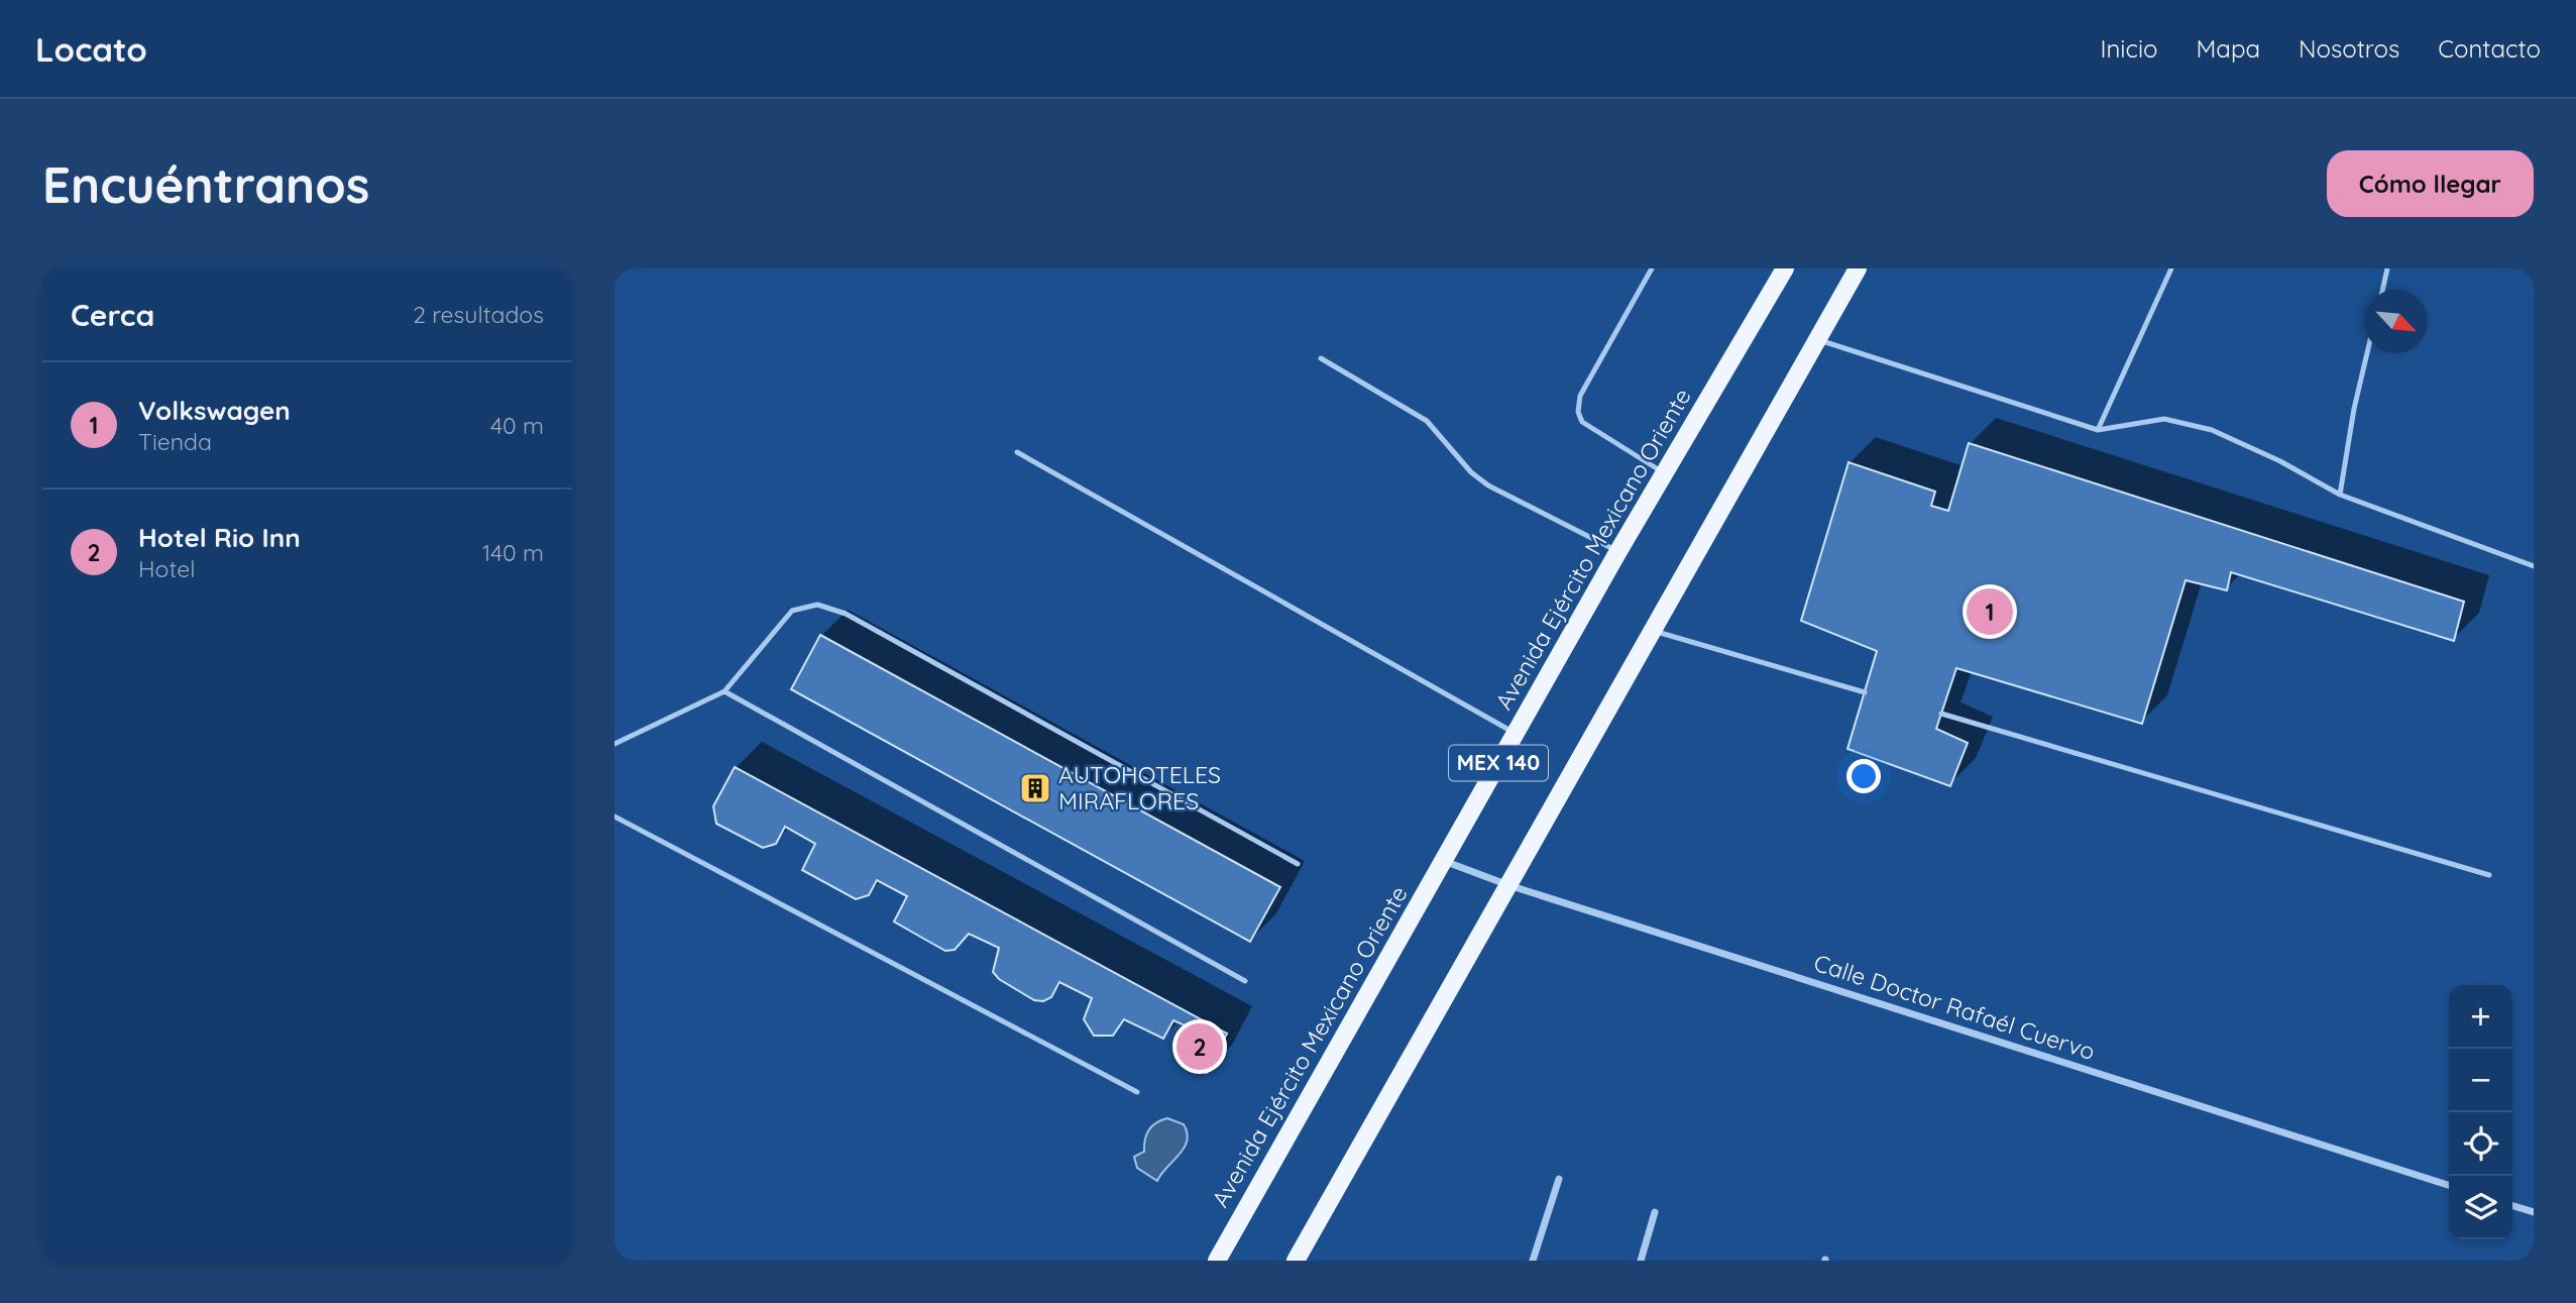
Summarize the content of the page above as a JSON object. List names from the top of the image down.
{
  "streets": {
    "main road": ["Avenida Ejército Mexicano Oriente", "MEX 140"],
    "street": ["Calle Doctor Rafaél Cuervo"]
  },
  "crossings": [
    ["Avenida Ejército Mexicano Oriente", "Calle Doctor Rafaél Cuervo"],
    ["MEX 140", "Calle Doctor Rafaél Cuervo"]
  ],
  "places": {
    "building": ["AUTOHOTELES MIRAFLORES"]
  },
  "north": "bottom right",
  "page": {
    "header": "Locato",
    "nav": [
      "Inicio",
      "Mapa",
      "Nosotros",
      "Contacto"
    ],
    "buttons": "Cómo llegar",
    "title": "Encuéntranos",
    "heading": ["Cerca", "2 resultados"],
    "list": [
      {
        "mark": "1",
        "name": "Volkswagen",
        "note": "Tienda",
        "value": "40 m"
      },
      {
        "mark": "2",
        "name": "Hotel Rio Inn",
        "note": "Hotel",
        "value": "140 m"
      }
    ],
    "pins": ["1", "2"],
    "map_buttons": ["+", "−"]
  }
}
